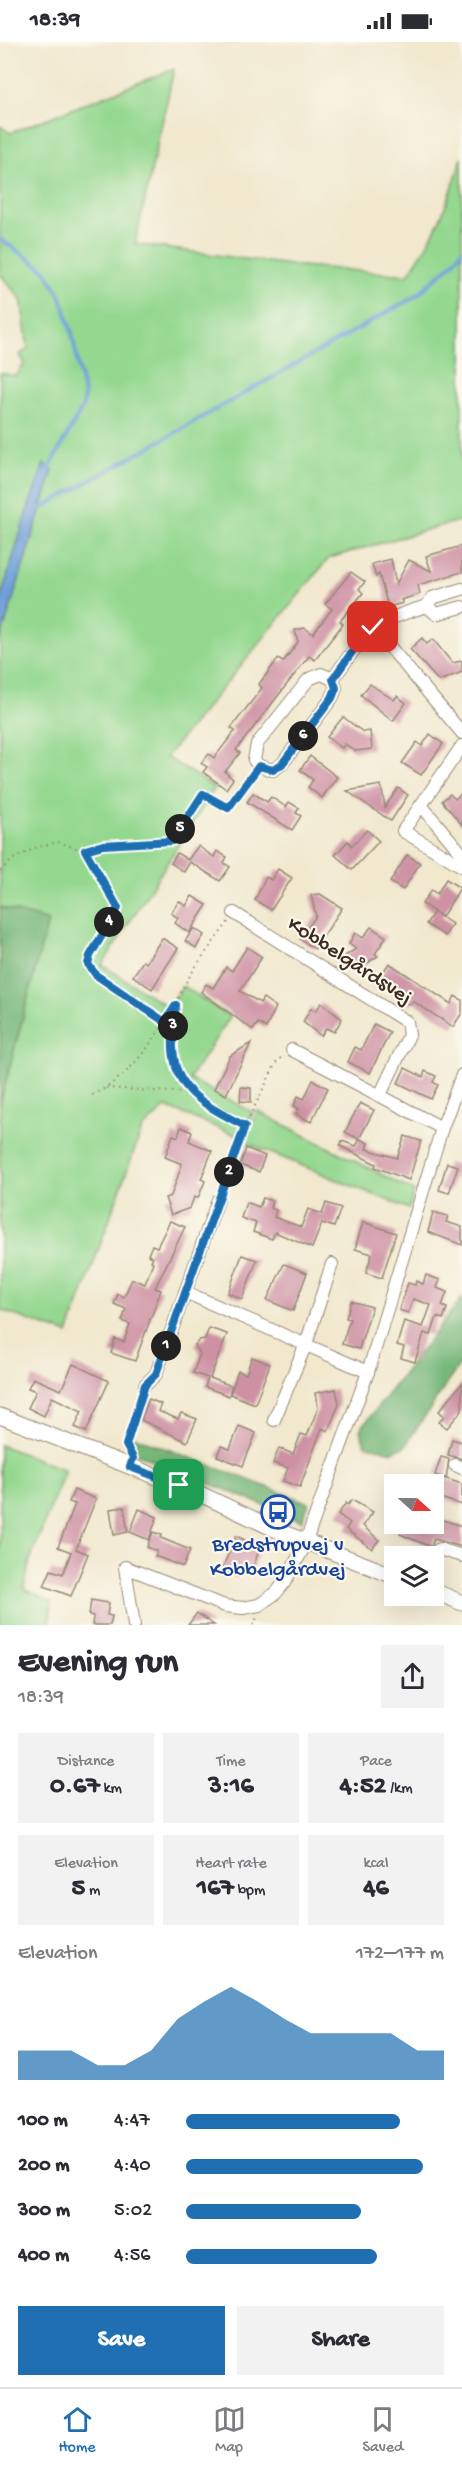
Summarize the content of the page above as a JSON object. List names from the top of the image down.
{
  "streets": {
    "street": ["Kobbelgårdsvej"]
  },
  "places": {
    "bus stop": ["Bredstrupvej v Kobbelgårdvej"]
  },
  "north": "right",
  "page": {
    "status": "18:39",
    "pins": [
      "6",
      "5",
      "4",
      "3",
      "2",
      "1"
    ],
    "heading": ["Evening run", "18:39"],
    "stats": [
      ["Distance", "0.67 km"],
      ["Time", "3:16"],
      ["Pace", "4:52 /km"],
      ["Elevation", "5 m"],
      ["Heart rate", "167 bpm"],
      ["kcal", "46"]
    ],
    "chart": ["Elevation", "172–177 m"],
    "list": [
      {
        "name": "100 m",
        "note": "4:47"
      },
      {
        "name": "200 m",
        "note": "4:40"
      },
      {
        "name": "300 m",
        "note": "5:02"
      },
      {
        "name": "400 m",
        "note": "4:56"
      }
    ],
    "buttons": ["Save", "Share"],
    "tabs": ["Home", "Map", "Saved"]
  }
}
